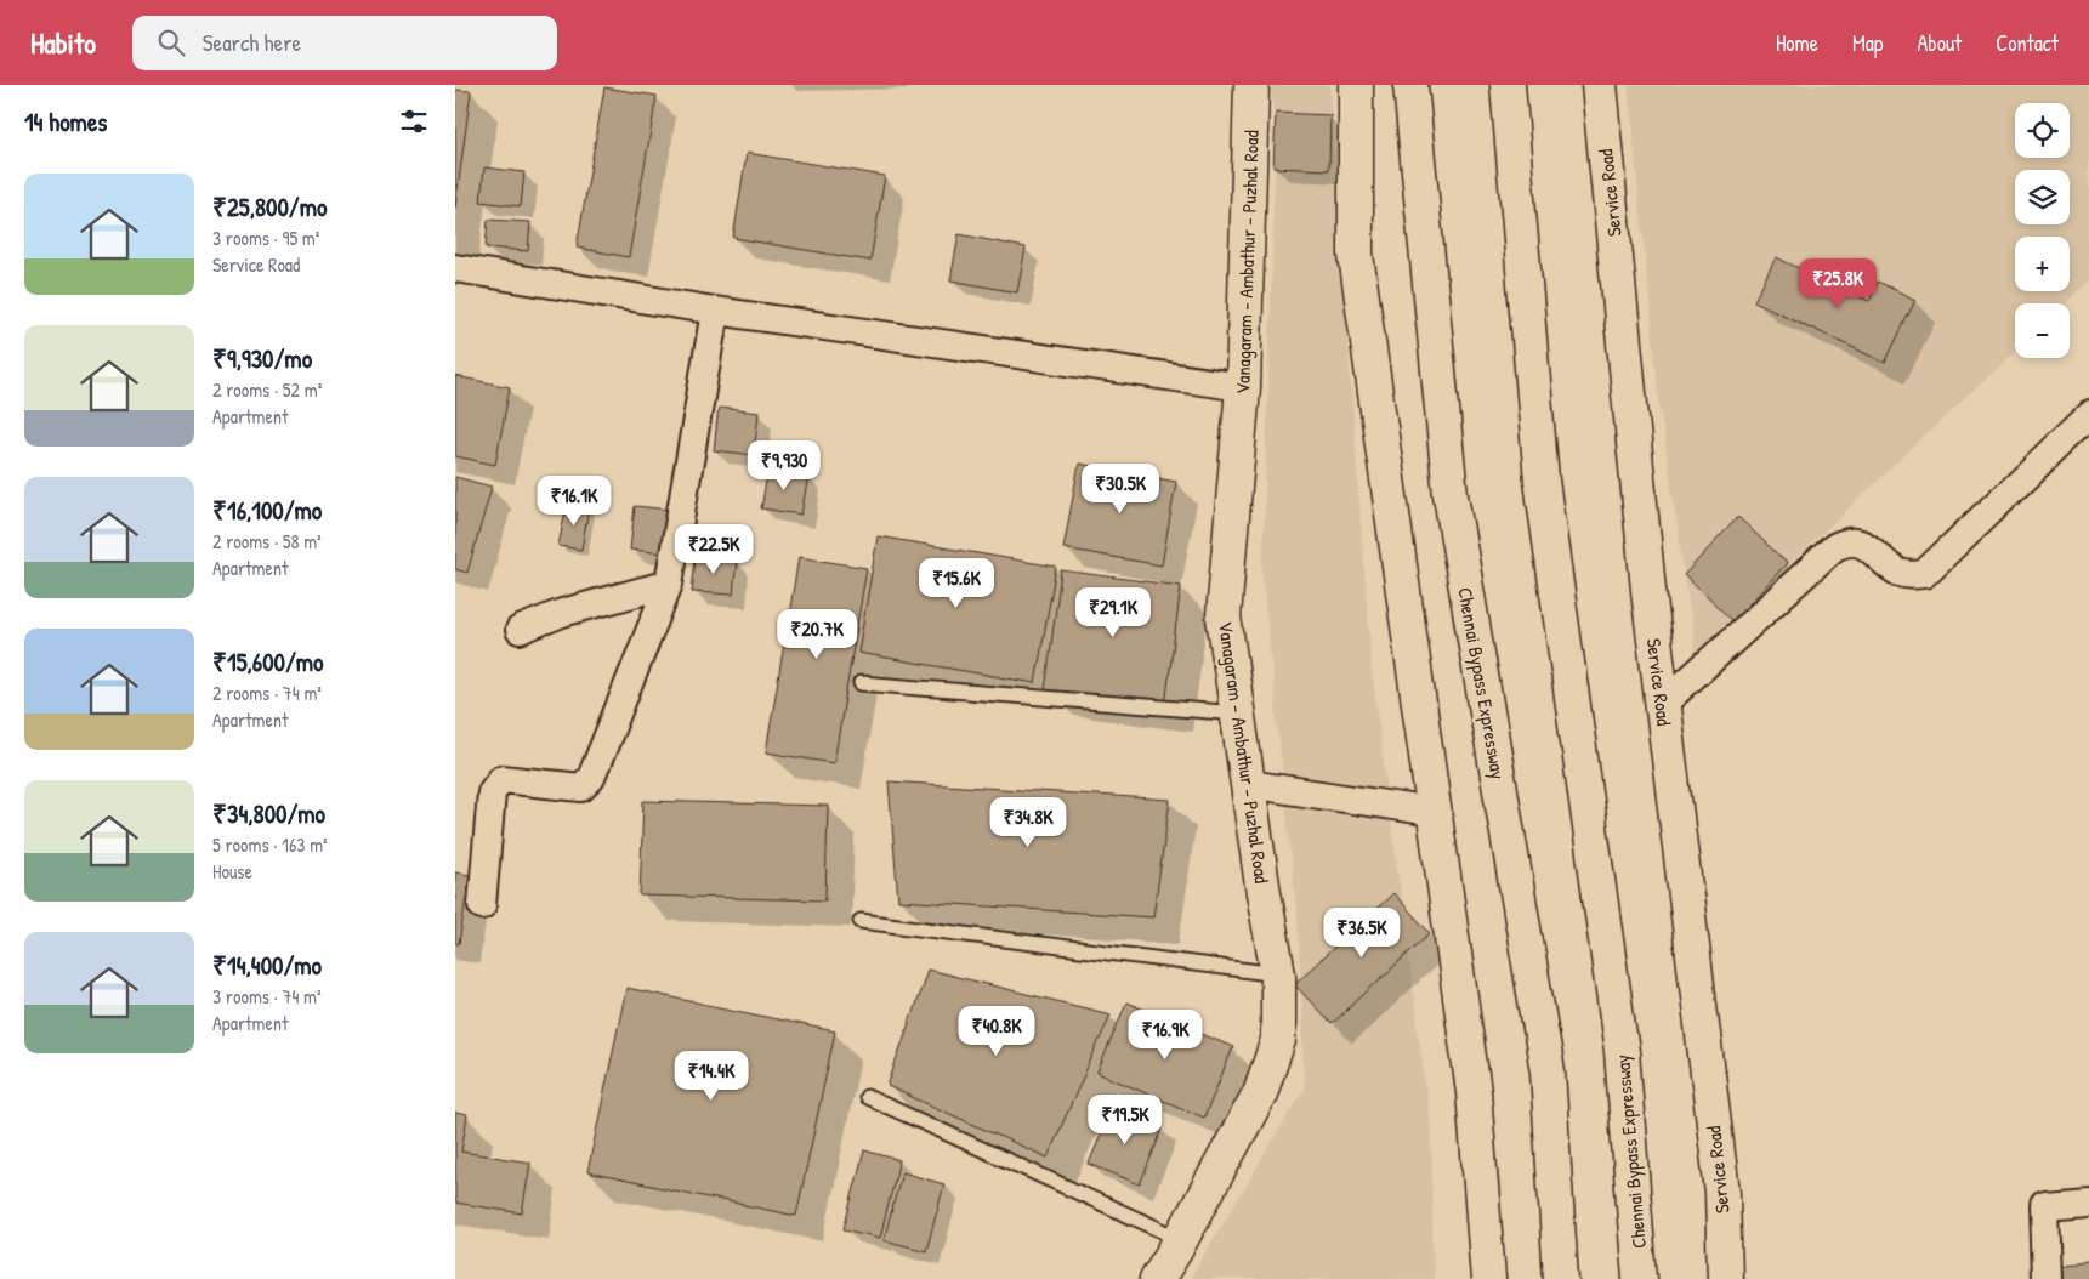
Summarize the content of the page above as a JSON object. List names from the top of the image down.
{
  "streets": {
    "main road": ["Service Road", "Vanagaram - Ambathur - Puzhal Road", "Chennai Bypass Expressway"]
  },
  "page": {
    "header": "Habito",
    "search": "Search here",
    "nav": [
      "Home",
      "Map",
      "About",
      "Contact"
    ],
    "heading": "14 homes",
    "map_buttons": ["+", "−"],
    "list": [
      {
        "name": "₹25,800/mo",
        "note": "3 rooms · 95 m² · Service Road"
      },
      {
        "name": "₹9,930/mo",
        "note": "2 rooms · 52 m² · Apartment"
      },
      {
        "name": "₹16,100/mo",
        "note": "2 rooms · 58 m² · Apartment"
      },
      {
        "name": "₹15,600/mo",
        "note": "2 rooms · 74 m² · Apartment"
      },
      {
        "name": "₹34,800/mo",
        "note": "5 rooms · 163 m² · House"
      },
      {
        "name": "₹14,400/mo",
        "note": "3 rooms · 74 m² · Apartment"
      }
    ],
    "price": [
      "₹25.8K",
      "₹9,930",
      "₹30.5K",
      "₹16.1K",
      "₹22.5K",
      "₹15.6K",
      "₹29.1K",
      "₹20.7K",
      "₹34.8K",
      "₹36.5K",
      "₹40.8K",
      "₹16.9K",
      "₹14.4K",
      "₹19.5K"
    ]
  }
}
